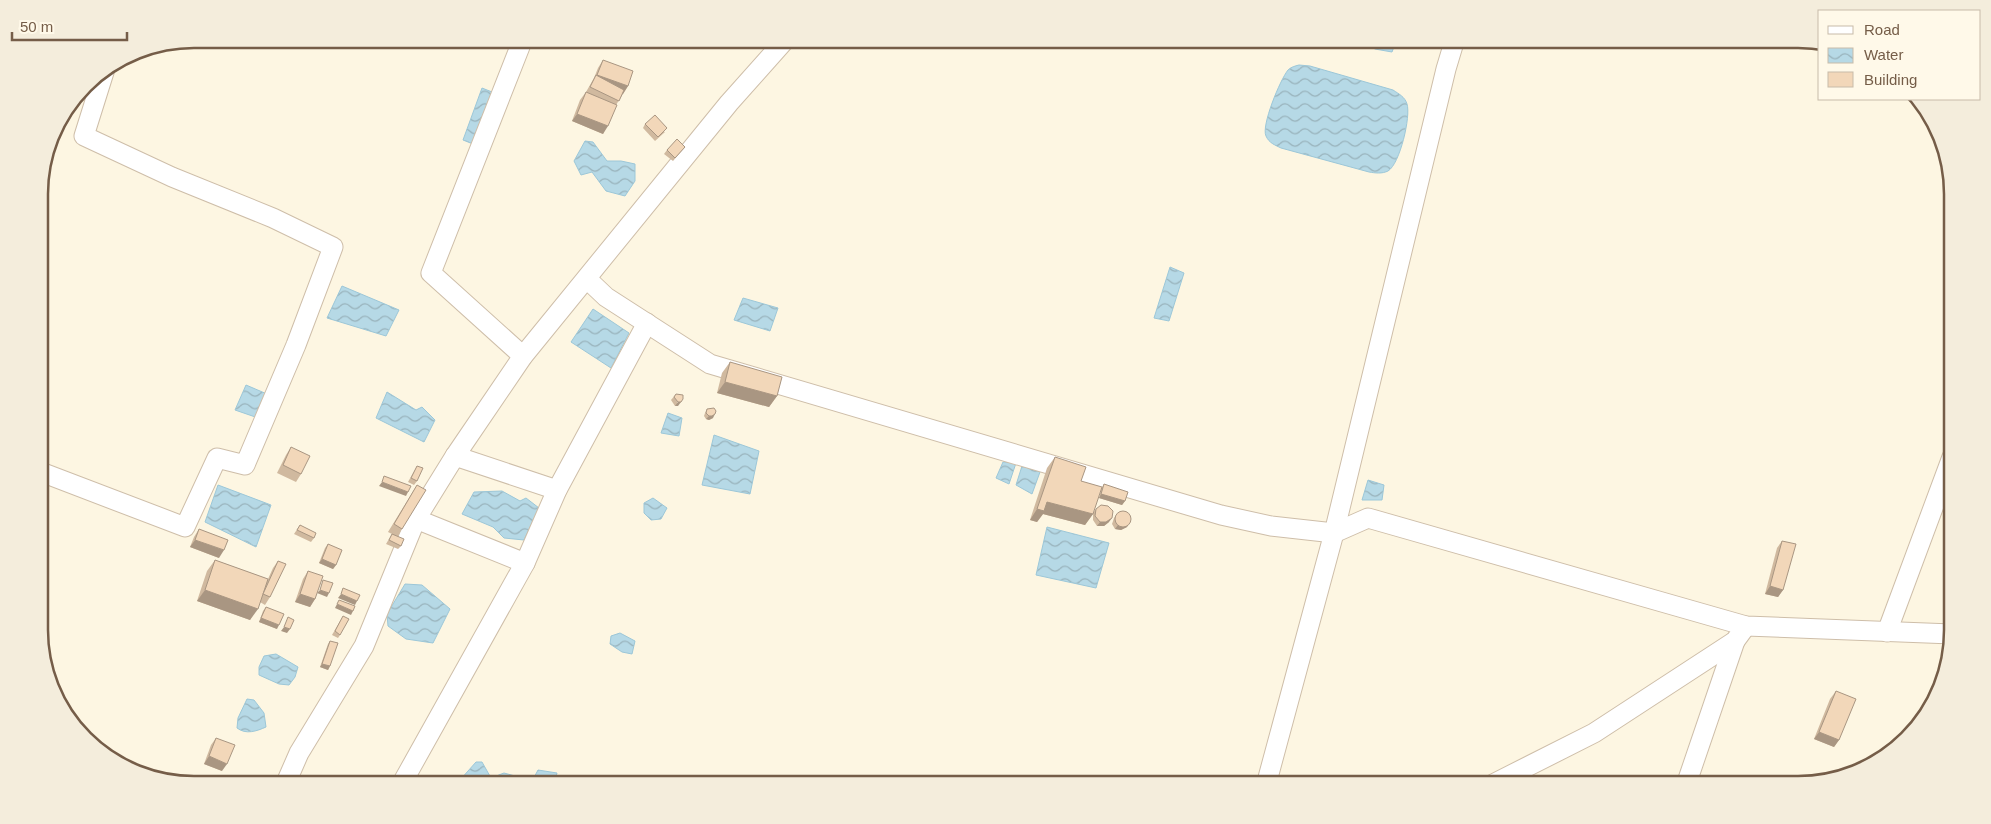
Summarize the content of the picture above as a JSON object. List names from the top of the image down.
{
  "legend": ["Road", "Water", "Building"],
  "scale_bar": "50 m"
}
